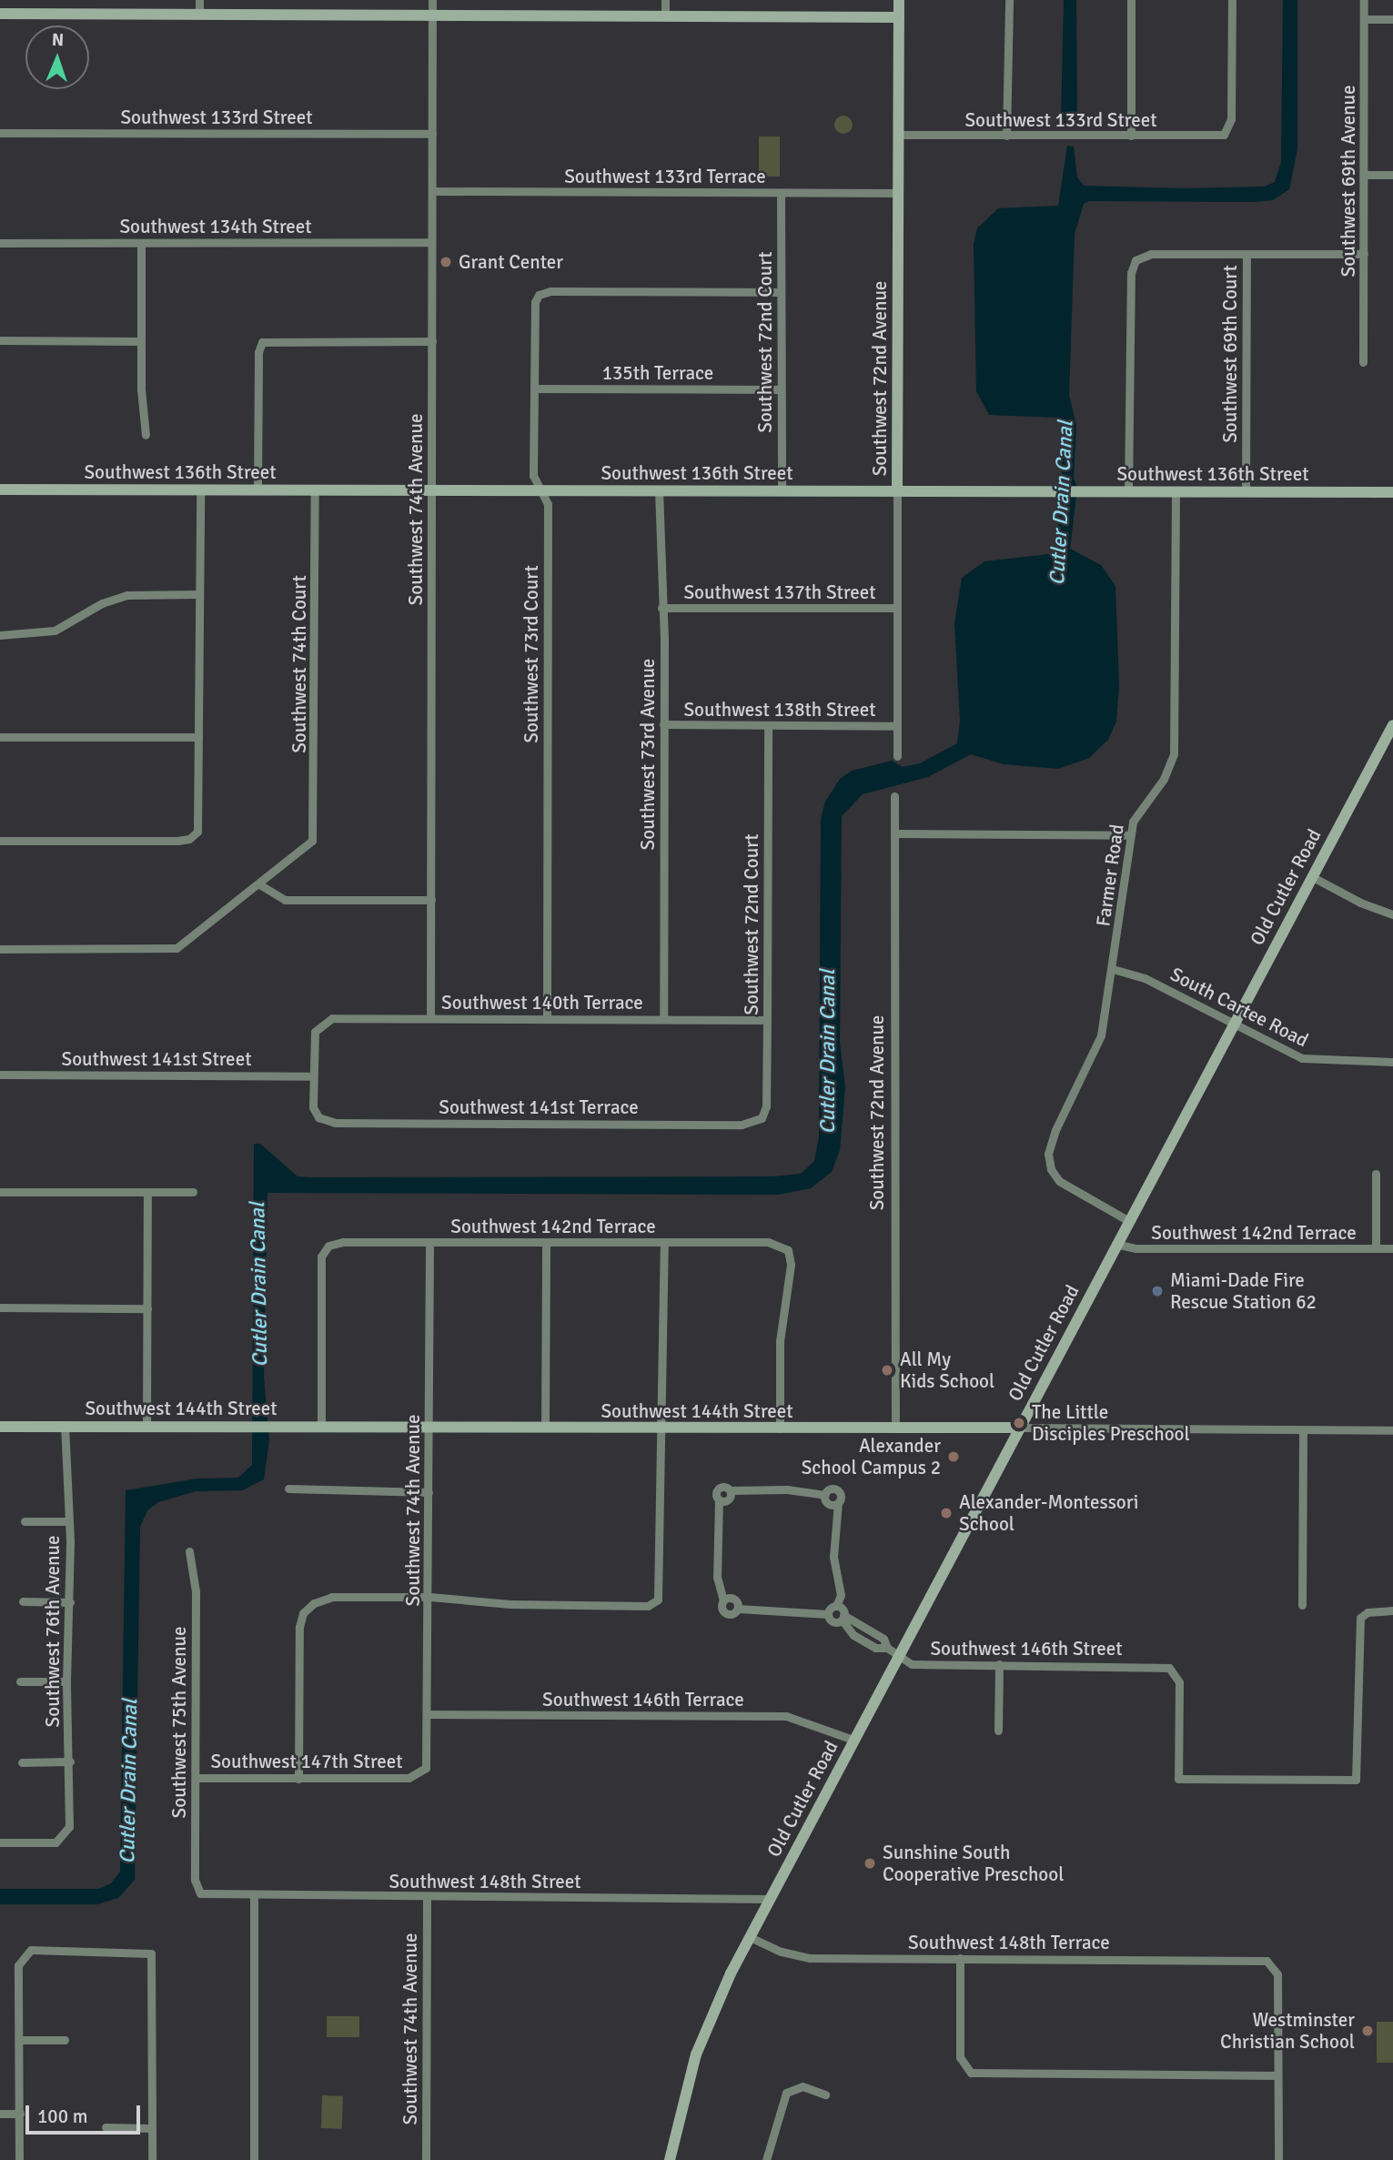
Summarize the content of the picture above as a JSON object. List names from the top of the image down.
{
  "streets": {
    "street": [
      "Southwest 133rd Street",
      "Southwest 133rd Terrace",
      "Southwest 69th Avenue",
      "Southwest 134th Street",
      "Southwest 72nd Court",
      "Southwest 69th Court",
      "135th Terrace",
      "Southwest 72nd Avenue",
      "Southwest 136th Street",
      "Southwest 74th Avenue",
      "Southwest 137th Street",
      "Southwest 73rd Court",
      "Southwest 74th Court",
      "Southwest 138th Street",
      "Southwest 73rd Avenue",
      "Farmer Road",
      "Old Cutler Road",
      "Southwest 140th Terrace",
      "South Cartee Road",
      "Southwest 141st Street",
      "Southwest 141st Terrace",
      "Southwest 142nd Terrace",
      "Southwest 144th Street",
      "Southwest 76th Avenue",
      "Southwest 146th Street",
      "Southwest 146th Terrace",
      "Southwest 75th Avenue",
      "Southwest 147th Street",
      "Southwest 148th Street",
      "Southwest 148th Terrace"
    ]
  },
  "crossings": [
    ["Southwest 133rd Street", "Southwest 72nd Avenue"],
    ["Southwest 133rd Street", "Southwest 74th Avenue"],
    ["Southwest 133rd Terrace", "Southwest 72nd Court"],
    ["Southwest 133rd Terrace", "Southwest 72nd Avenue"],
    ["Southwest 133rd Terrace", "Southwest 74th Avenue"],
    ["Southwest 134th Street", "Southwest 74th Avenue"],
    ["Southwest 72nd Court", "135th Terrace"],
    ["Southwest 72nd Court", "Southwest 136th Street"],
    ["Southwest 72nd Court", "Southwest 73rd Court"],
    ["Southwest 72nd Court", "Southwest 138th Street"],
    ["Southwest 72nd Court", "Southwest 140th Terrace"],
    ["Southwest 72nd Court", "Southwest 141st Terrace"],
    ["Southwest 69th Court", "Southwest 136th Street"],
    ["135th Terrace", "Southwest 73rd Court"],
    ["Southwest 72nd Avenue", "Southwest 136th Street"],
    ["Southwest 72nd Avenue", "Southwest 137th Street"],
    ["Southwest 72nd Avenue", "Southwest 138th Street"],
    ["Southwest 72nd Avenue", "Southwest 144th Street"],
    ["Southwest 136th Street", "Southwest 74th Avenue"],
    ["Southwest 136th Street", "Southwest 73rd Court"],
    ["Southwest 136th Street", "Southwest 74th Court"],
    ["Southwest 136th Street", "Southwest 73rd Avenue"],
    ["Southwest 136th Street", "Farmer Road"],
    ["Southwest 74th Avenue", "Southwest 140th Terrace"],
    ["Southwest 74th Avenue", "Southwest 142nd Terrace"],
    ["Southwest 74th Avenue", "Southwest 144th Street"],
    ["Southwest 74th Avenue", "Southwest 146th Terrace"],
    ["Southwest 74th Avenue", "Southwest 147th Street"],
    ["Southwest 74th Avenue", "Southwest 148th Street"],
    ["Southwest 137th Street", "Southwest 73rd Avenue"],
    ["Southwest 73rd Court", "Southwest 140th Terrace"],
    ["Southwest 138th Street", "Southwest 73rd Avenue"],
    ["Southwest 73rd Avenue", "Southwest 140th Terrace"],
    ["Farmer Road", "Old Cutler Road"],
    ["Farmer Road", "South Cartee Road"],
    ["Old Cutler Road", "South Cartee Road"],
    ["Old Cutler Road", "Southwest 142nd Terrace"],
    ["Old Cutler Road", "Southwest 144th Street"],
    ["Old Cutler Road", "Southwest 146th Street"],
    ["Old Cutler Road", "Southwest 146th Terrace"],
    ["Old Cutler Road", "Southwest 148th Street"],
    ["Old Cutler Road", "Southwest 148th Terrace"],
    ["Southwest 140th Terrace", "Southwest 141st Street"],
    ["Southwest 140th Terrace", "Southwest 141st Terrace"],
    ["Southwest 141st Street", "Southwest 141st Terrace"],
    ["Southwest 142nd Terrace", "Southwest 144th Street"],
    ["Southwest 144th Street", "Southwest 76th Avenue"],
    ["Southwest 75th Avenue", "Southwest 147th Street"],
    ["Southwest 75th Avenue", "Southwest 148th Street"]
  ],
  "water": ["Cutler Drain Canal"],
  "places": [
    "Grant Center",
    "Miami-Dade Fire Rescue Station 62",
    "All My Kids School",
    "The Little Disciples Preschool",
    "Alexander School Campus 2",
    "Alexander-Montessori School",
    "Sunshine South Cooperative Preschool",
    "Westminster Christian School"
  ],
  "scale_bar": "100 m",
  "north": "top"
}
